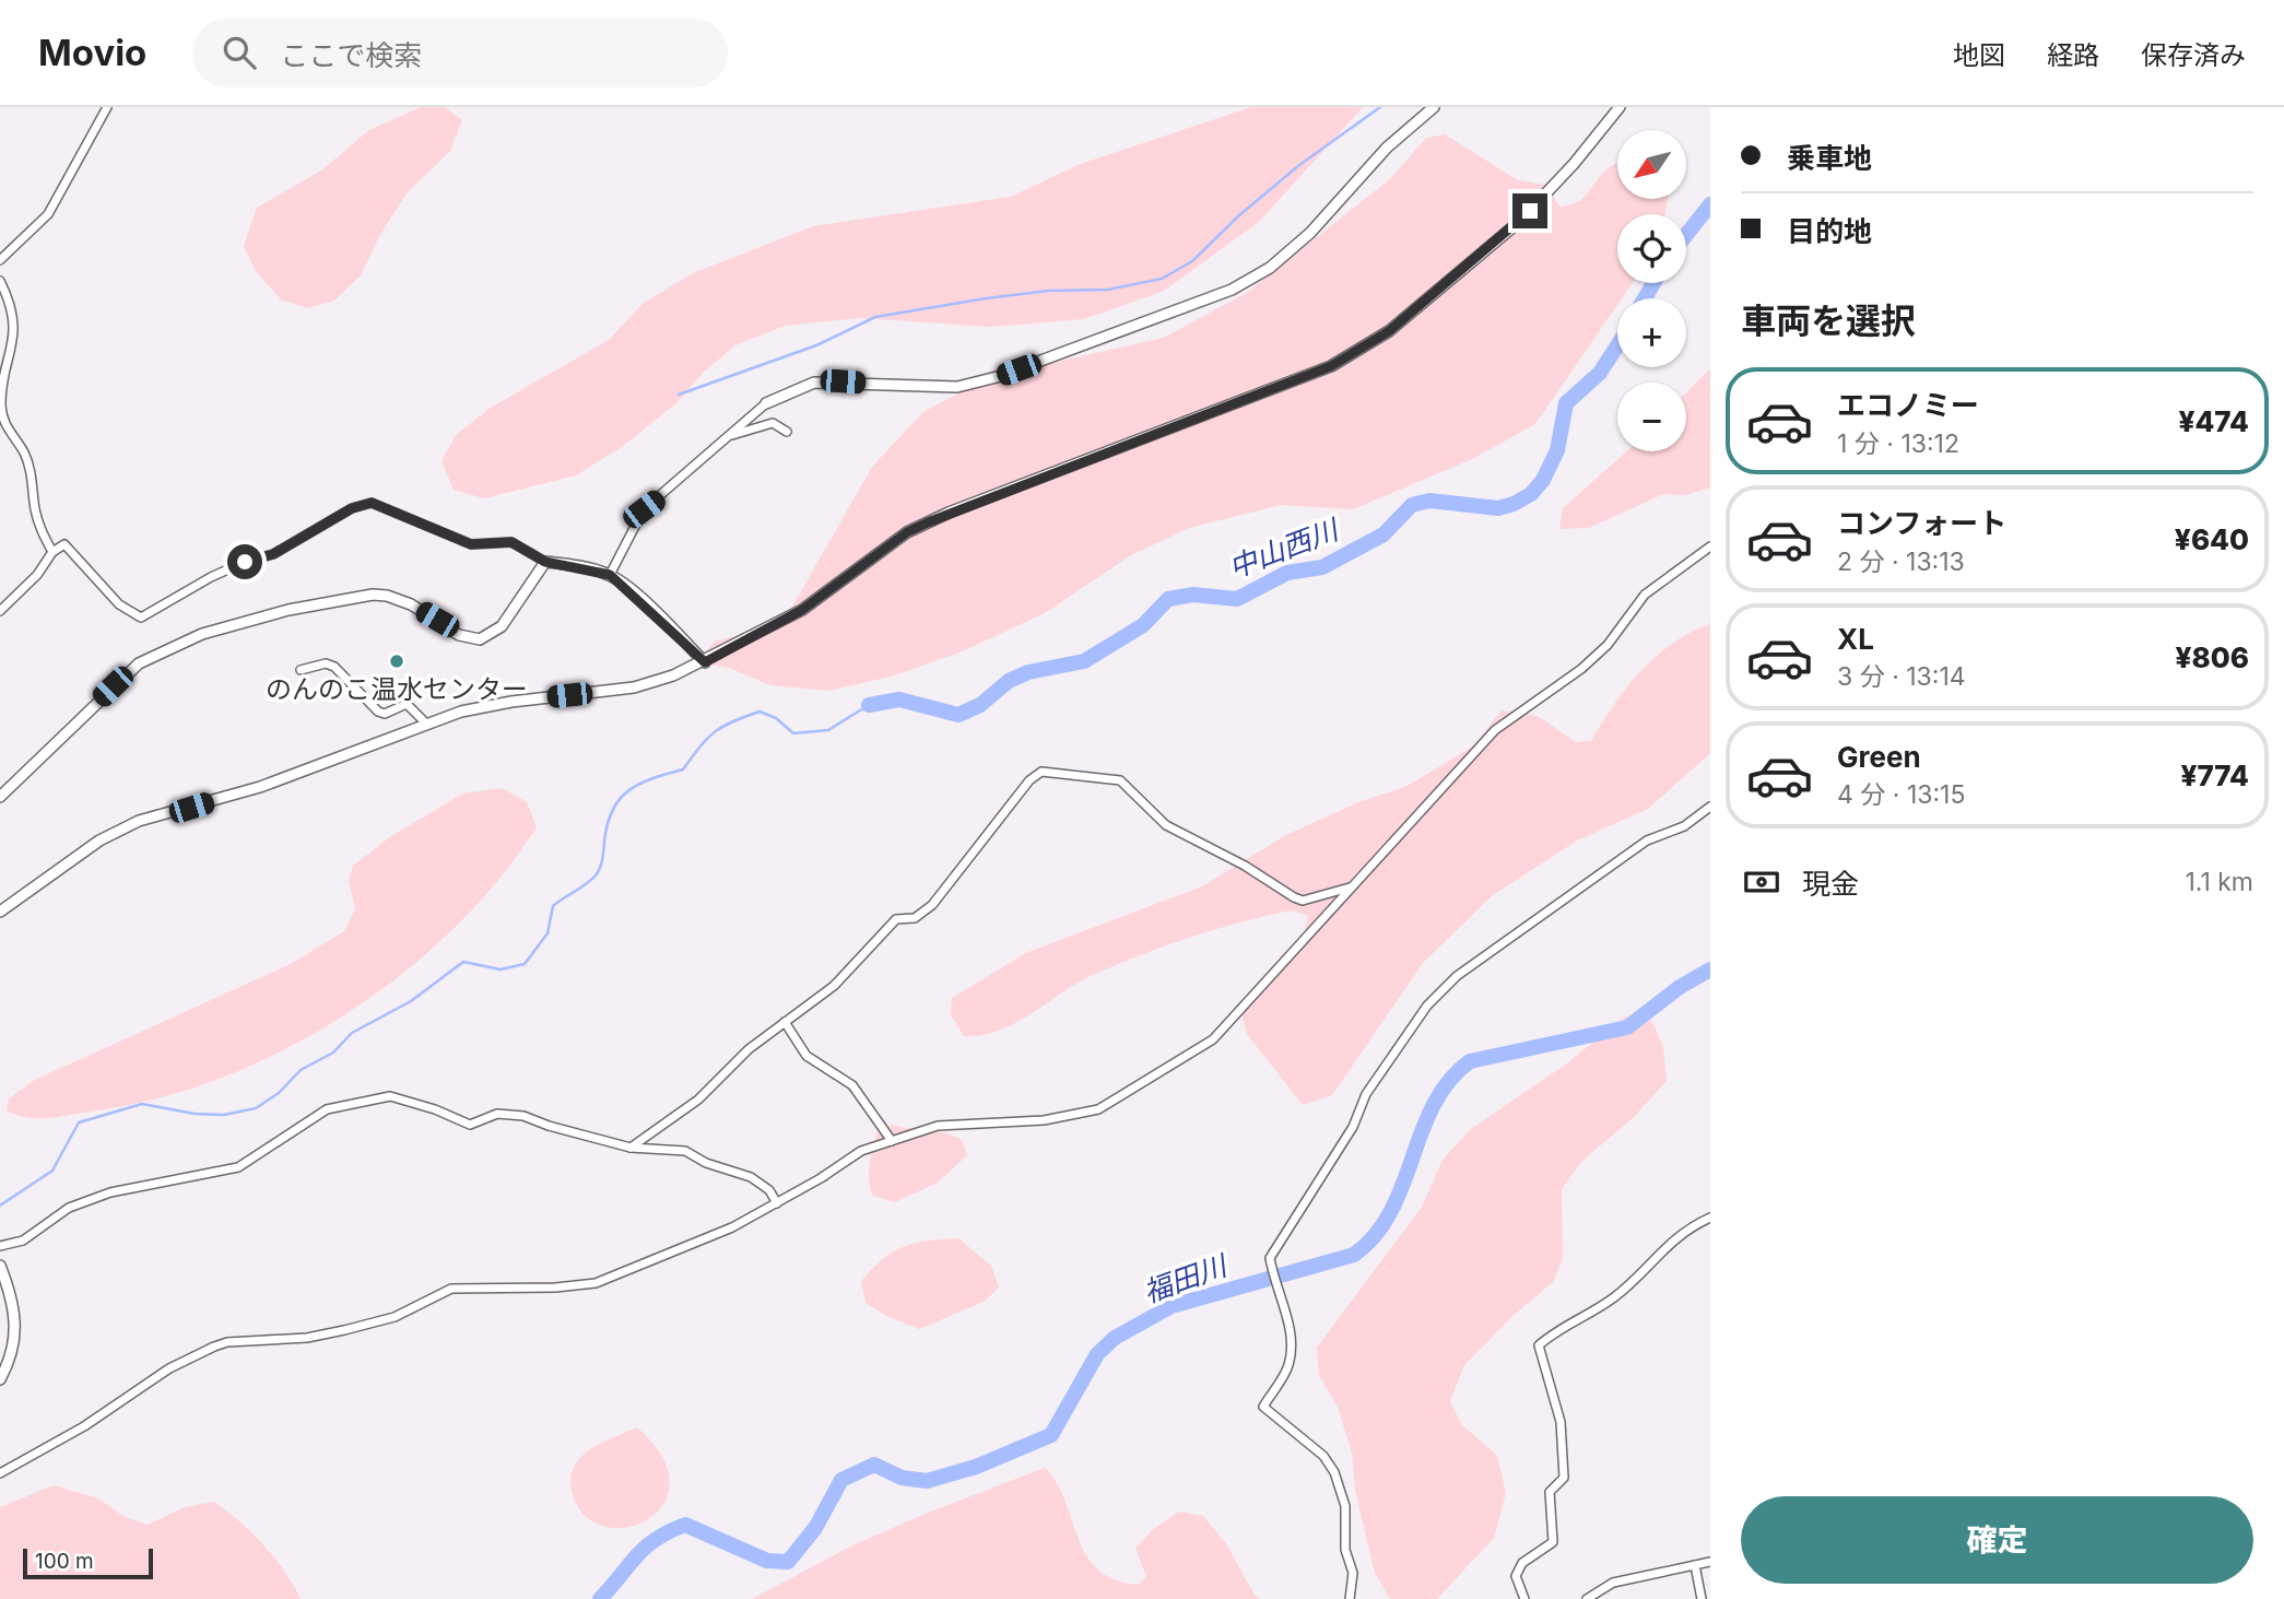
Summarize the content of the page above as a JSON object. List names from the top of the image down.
{
  "water": ["中山西川", "福田川"],
  "places": ["のんのこ温水センター"],
  "scale_bar": "100 m",
  "north": "bottom left",
  "page": {
    "header": "Movio",
    "search": "ここで検索",
    "nav": ["地図", "経路", "保存済み"],
    "banner": ["乗車地", "目的地"],
    "map_buttons": ["+", "−"],
    "heading": "車両を選択",
    "list": [
      {
        "name": "エコノミー",
        "note": "1 分 · 13:12",
        "value": "¥474"
      },
      {
        "name": "コンフォート",
        "note": "2 分 · 13:13",
        "value": "¥640"
      },
      {
        "name": "XL",
        "note": "3 分 · 13:14",
        "value": "¥806"
      },
      {
        "name": "Green",
        "note": "4 分 · 13:15",
        "value": "¥774"
      }
    ],
    "pay": ["現金", "1.1 km"],
    "buttons": "確定",
    "scale": "100 m"
  }
}
